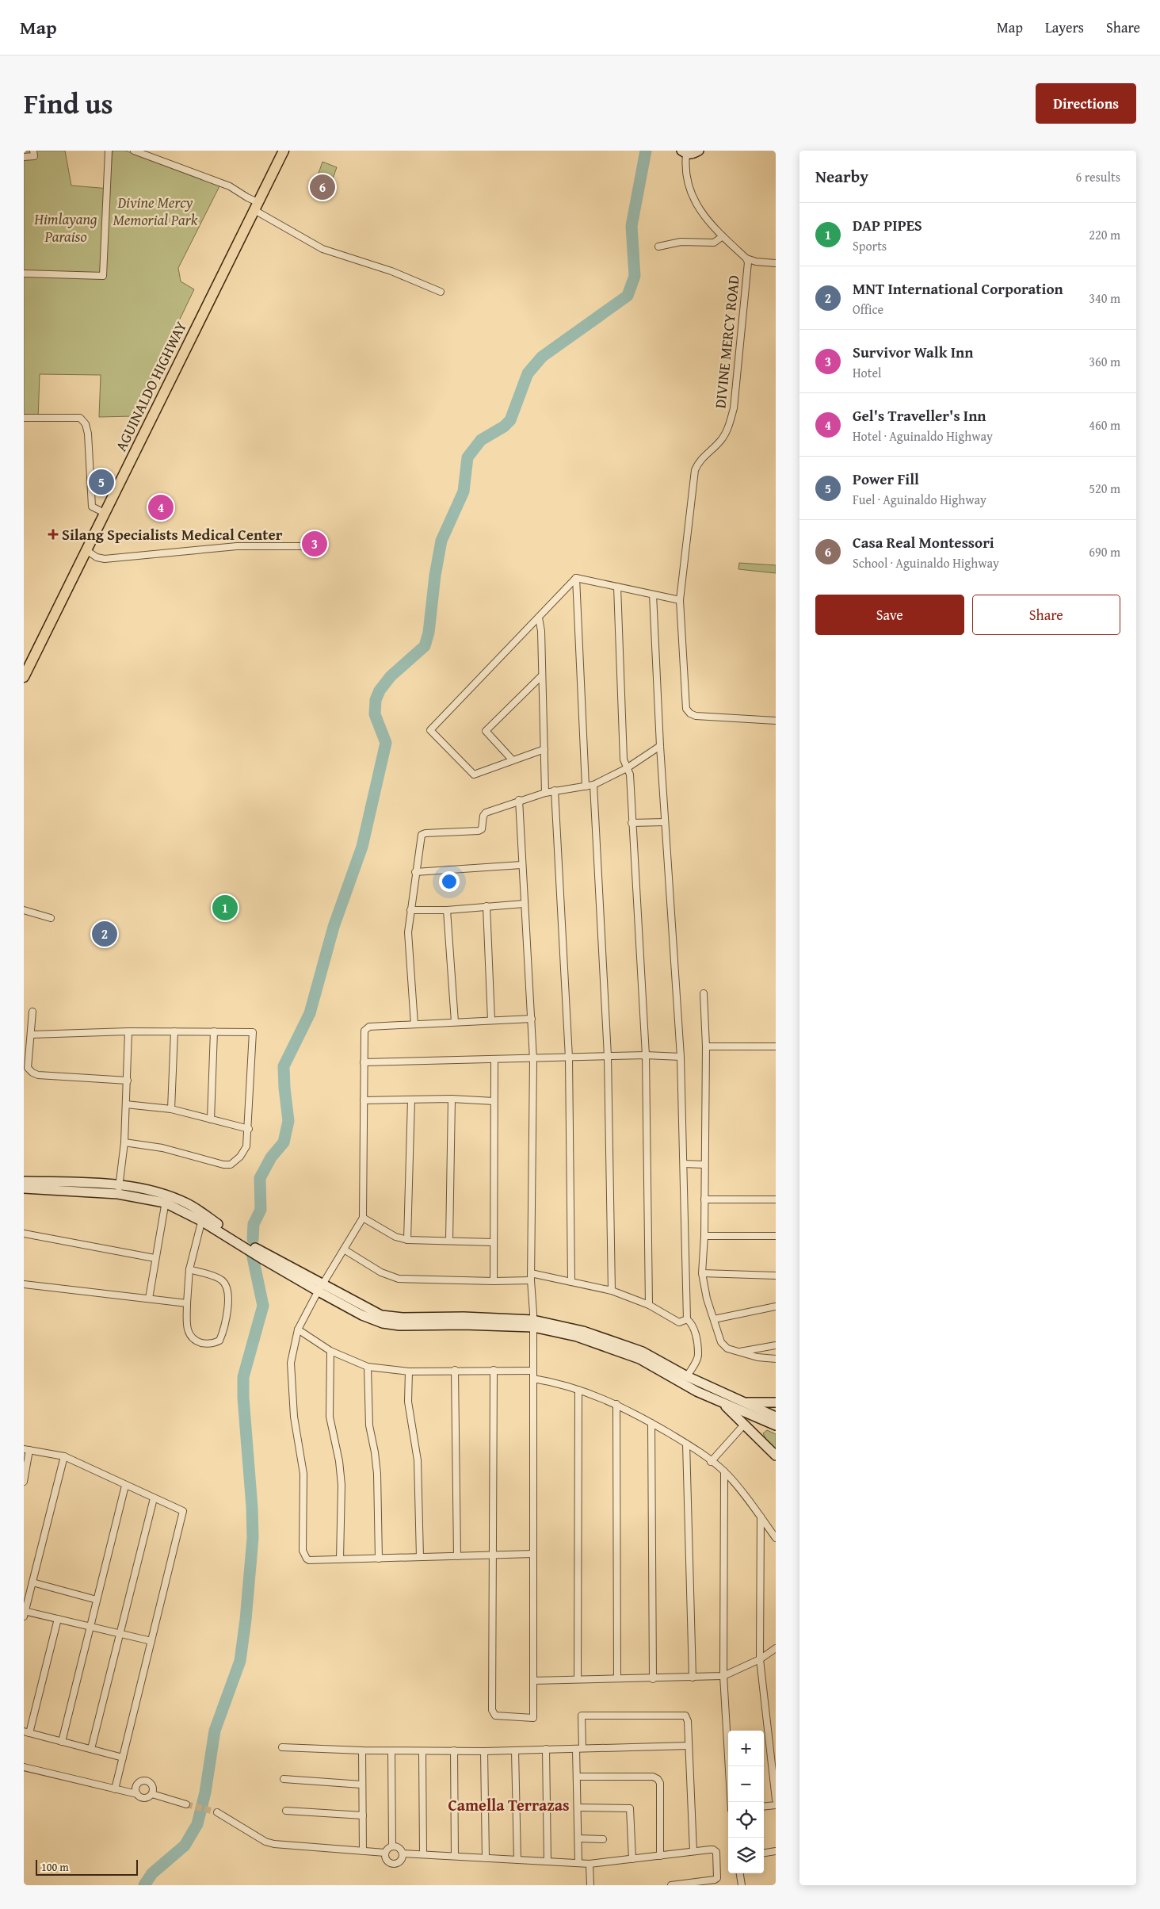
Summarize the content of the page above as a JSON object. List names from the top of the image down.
{
  "streets": {
    "main road": ["AGUINALDO HIGHWAY"],
    "street": ["DIVINE MERCY ROAD"]
  },
  "districts": ["Camella Terrazas"],
  "parks": ["Divine Mercy Memorial Park", "Himlayang Paraiso"],
  "places": {
    "health": ["Silang Specialists Medical Center"]
  },
  "scale_bar": "100 m",
  "page": {
    "header": "Map",
    "nav": ["Map", "Layers", "Share"],
    "title": "Find us",
    "buttons": [
      "Directions",
      ["Save", "Share"]
    ],
    "heading": ["Nearby", "6 results"],
    "pins": [
      "6",
      "5",
      "4",
      "3",
      "1",
      "2"
    ],
    "list": [
      {
        "mark": "1",
        "name": "DAP PIPES",
        "note": "Sports",
        "value": "220 m"
      },
      {
        "mark": "2",
        "name": "MNT International Corporation",
        "note": "Office",
        "value": "340 m"
      },
      {
        "mark": "3",
        "name": "Survivor Walk Inn",
        "note": "Hotel",
        "value": "360 m"
      },
      {
        "mark": "4",
        "name": "Gel's Traveller's Inn",
        "note": "Hotel · Aguinaldo Highway",
        "value": "460 m"
      },
      {
        "mark": "5",
        "name": "Power Fill",
        "note": "Fuel · Aguinaldo Highway",
        "value": "520 m"
      },
      {
        "mark": "6",
        "name": "Casa Real Montessori",
        "note": "School · Aguinaldo Highway",
        "value": "690 m"
      }
    ],
    "map_buttons": ["+", "−"],
    "scale": "100 m"
  }
}
